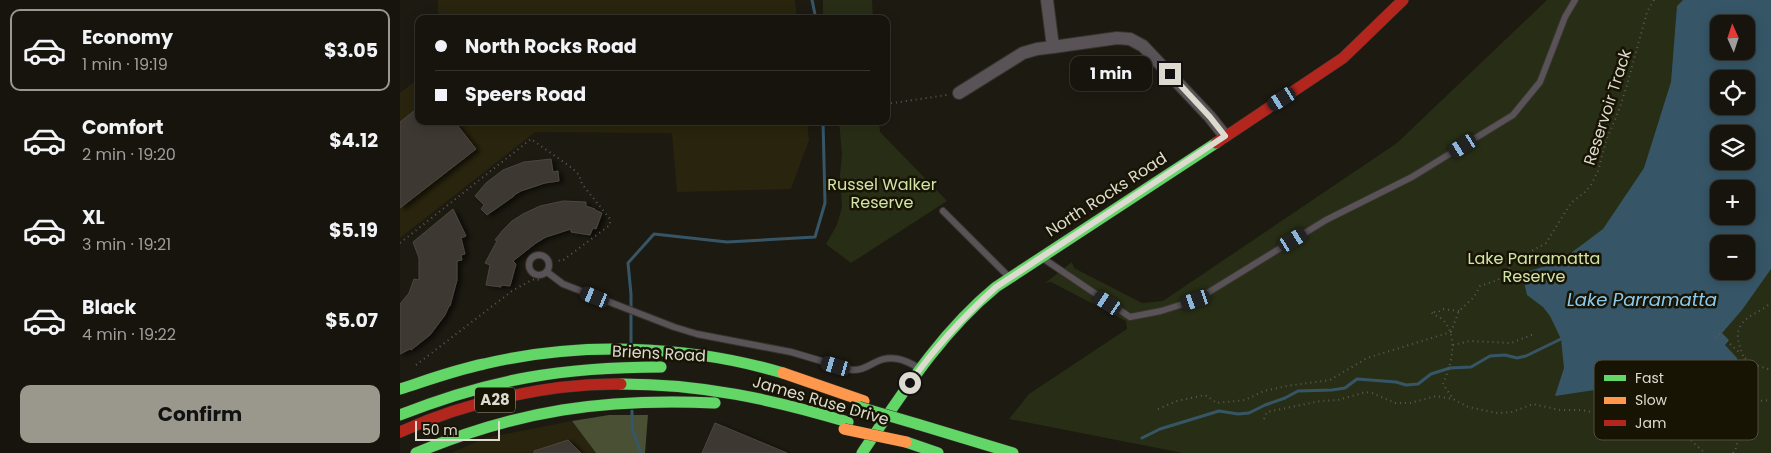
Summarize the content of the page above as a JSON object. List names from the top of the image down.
{
  "streets": {
    "main road": [
      "North Rocks Road",
      "Briens Road",
      "A28",
      "James Ruse Drive"
    ],
    "path": ["Reservoir Track"]
  },
  "water": ["Lake Parramatta"],
  "parks": ["Russel Walker Reserve", "Lake Parramatta Reserve"],
  "legend": ["Fast", "Slow", "Jam"],
  "scale_bar": "50 m",
  "north": "top",
  "page": {
    "list": [
      {
        "name": "Economy",
        "note": "1 min · 19:19",
        "value": "$3.05"
      },
      {
        "name": "Comfort",
        "note": "2 min · 19:20",
        "value": "$4.12"
      },
      {
        "name": "XL",
        "note": "3 min · 19:21",
        "value": "$5.19"
      },
      {
        "name": "Black",
        "note": "4 min · 19:22",
        "value": "$5.07"
      }
    ],
    "map_buttons": ["+", "−"],
    "banner": ["North Rocks Road", "Speers Road"],
    "bubble": "1 min",
    "buttons": "Confirm",
    "scale": "50 m"
  }
}
